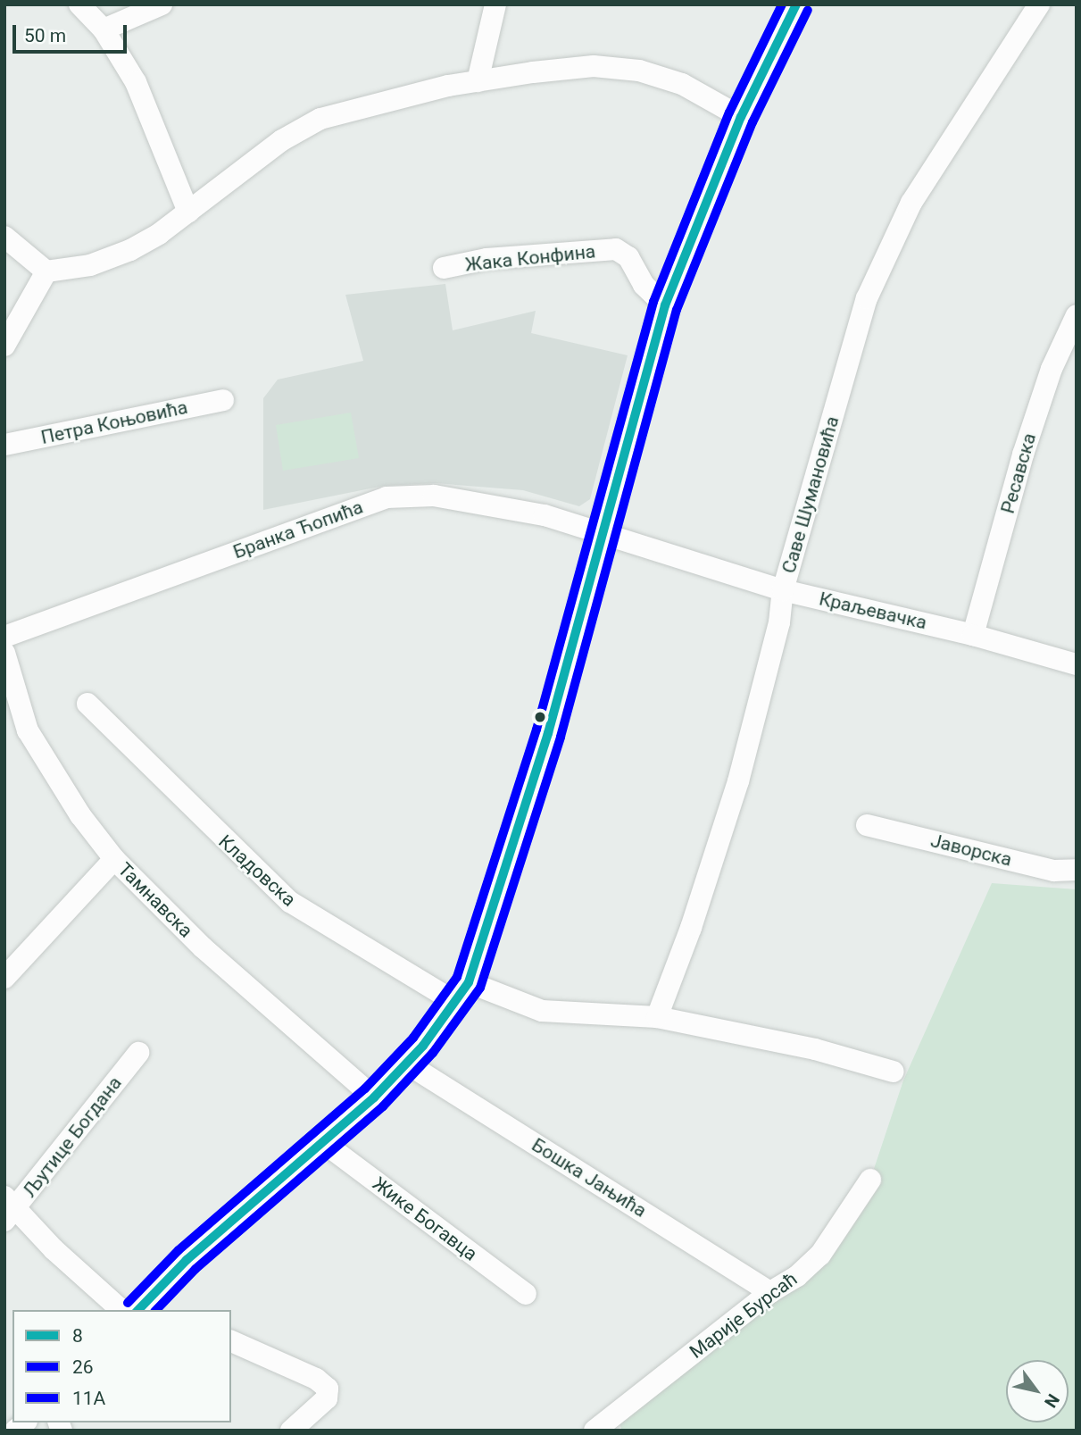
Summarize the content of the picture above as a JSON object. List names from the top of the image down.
{
  "streets": {
    "street": [
      "Жака Конфина",
      "Петра Коњовића",
      "Ресавска",
      "Саве Шумановића",
      "Бранка Ћопића",
      "Краљевачка",
      "Јаворска",
      "Кладовска",
      "Тамнавска",
      "Љутице Богдана",
      "Бошка Јањића",
      "Жике Богавца",
      "Марије Бурсаћ"
    ]
  },
  "crossings": [
    ["Ресавска", "Краљевачка"],
    ["Саве Шумановића", "Краљевачка"],
    ["Бранка Ћопића", "Краљевачка"],
    ["Бошка Јањића", "Марије Бурсаћ"]
  ],
  "lines": ["transit line 8", "transit line 11А", "transit line 26"],
  "legend": ["8", "26", "11А"],
  "scale_bar": "50 m",
  "north": "bottom right"
}
